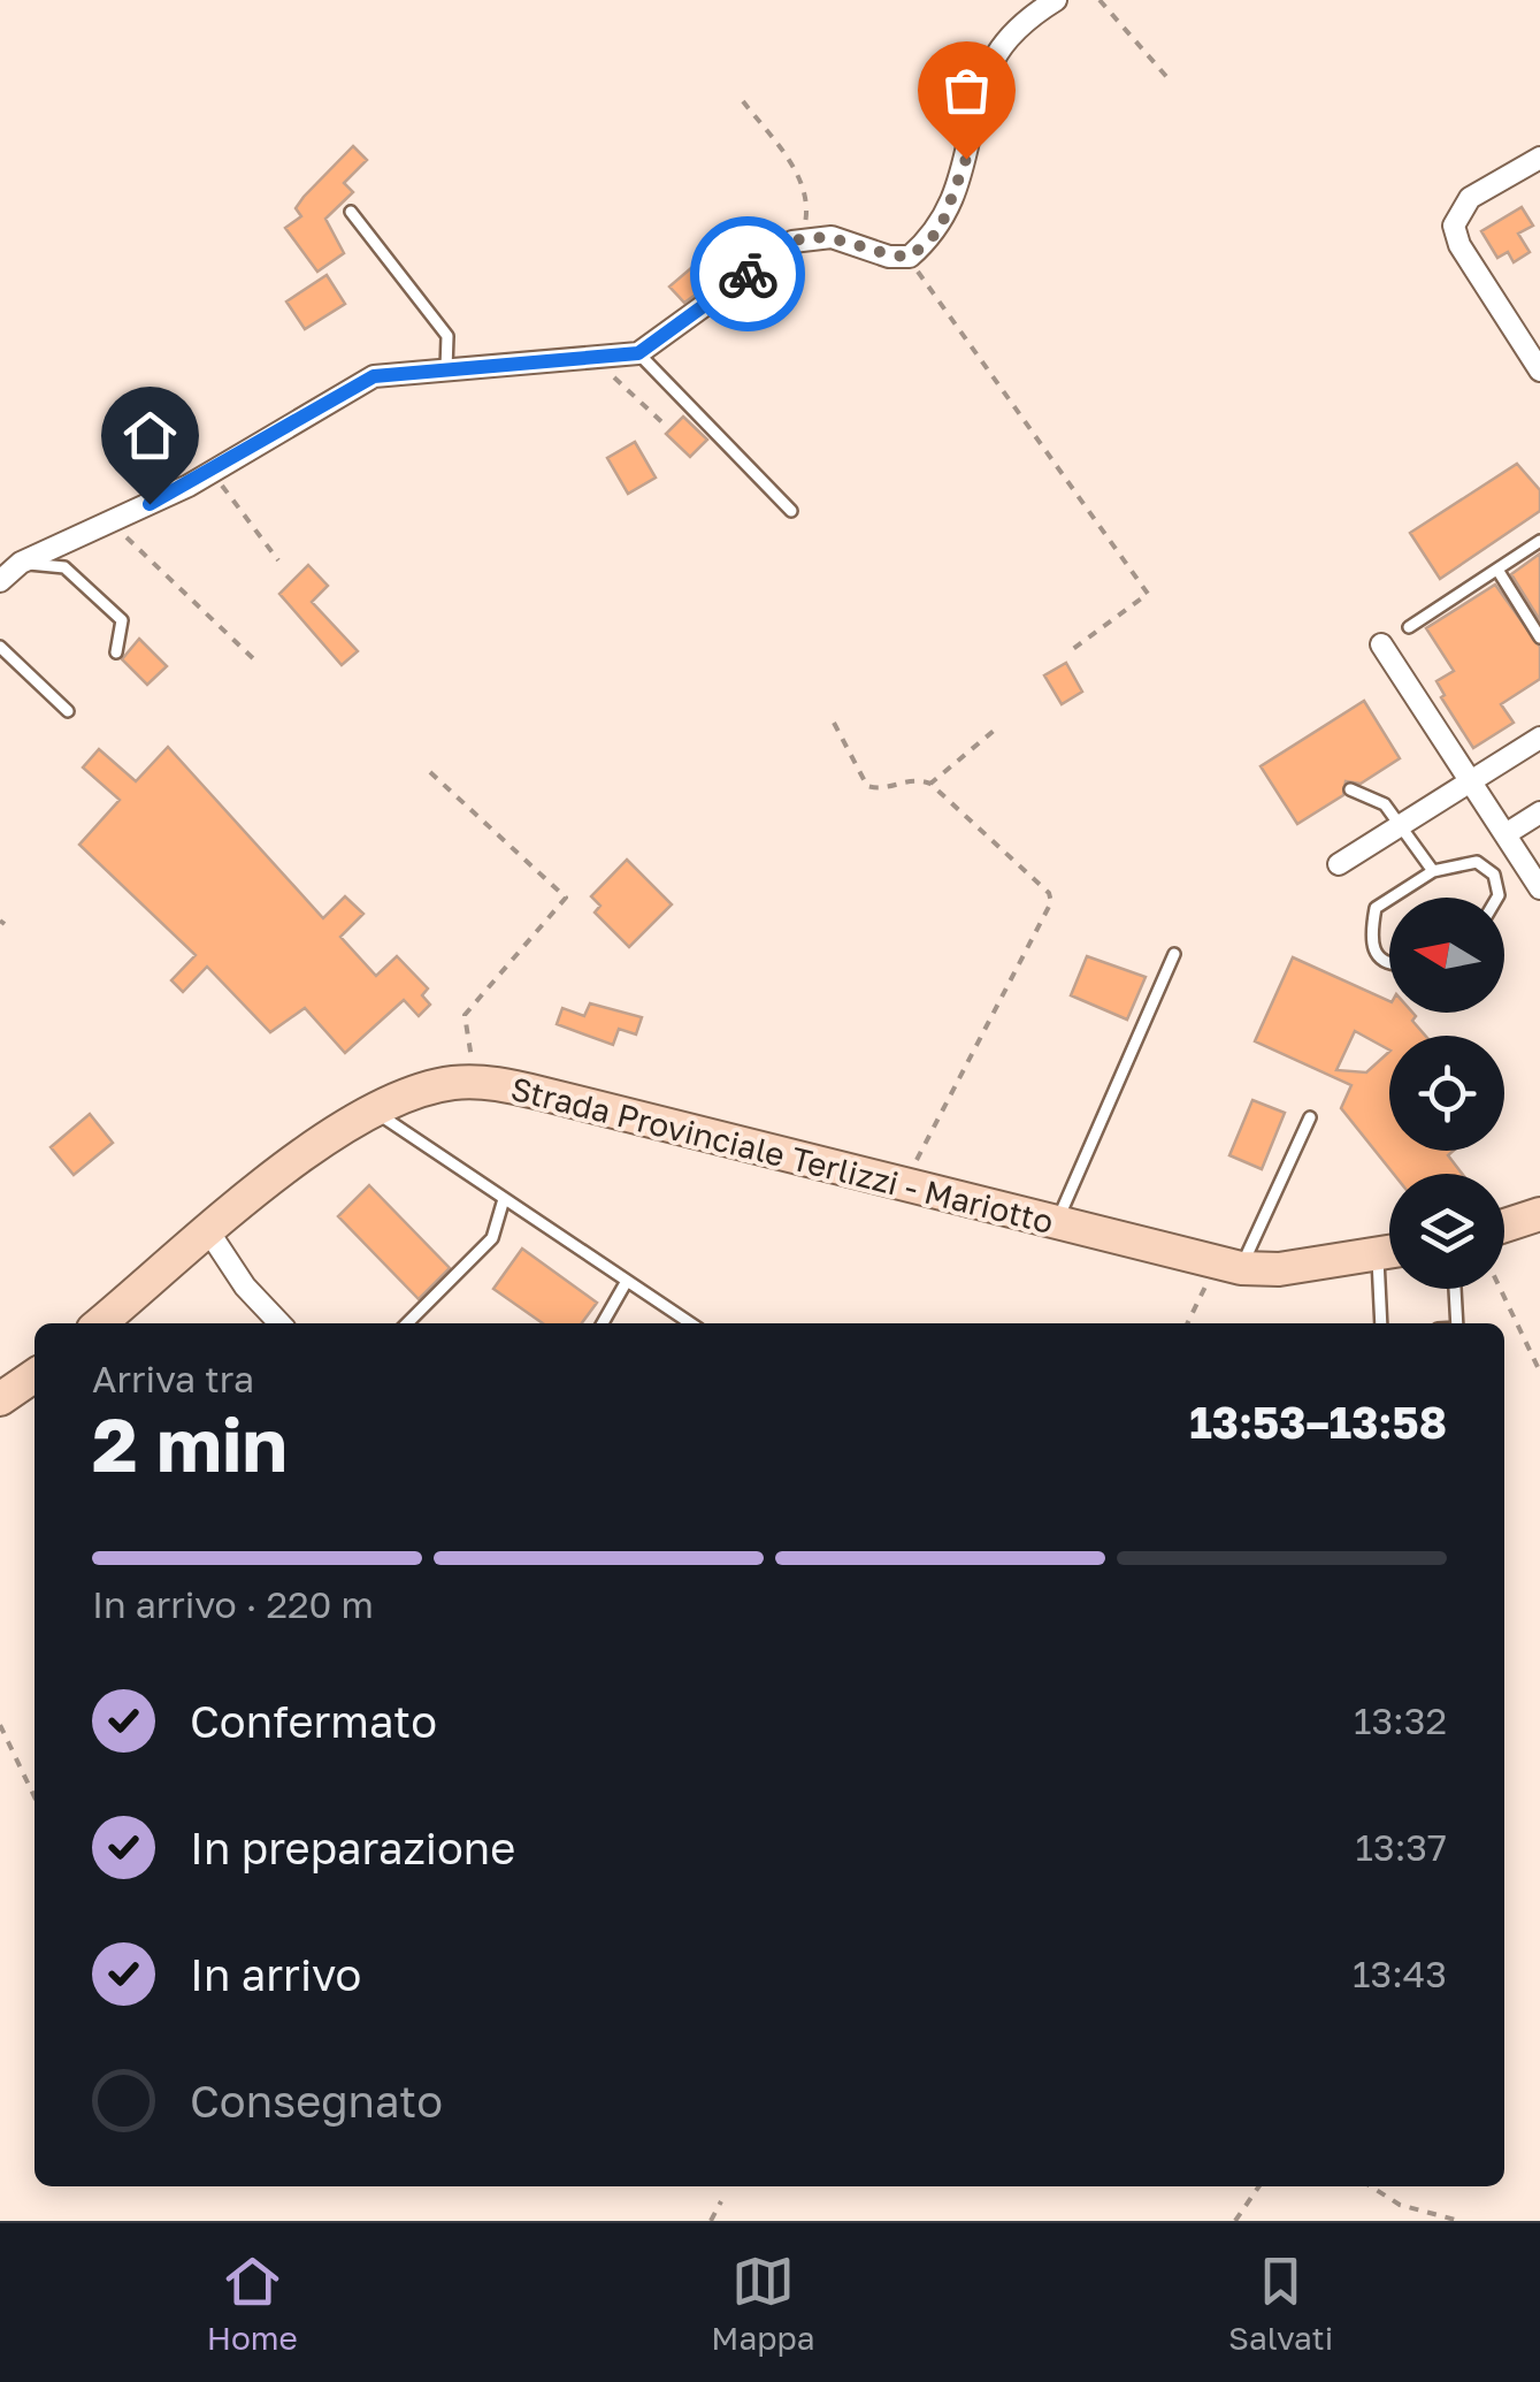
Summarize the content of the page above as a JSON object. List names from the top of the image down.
{
  "streets": {
    "main road": ["Strada Provinciale Terlizzi - Mariotto"]
  },
  "north": "left",
  "page": {
    "heading": ["2 min", "Arriva tra", "13:53–13:58"],
    "bar": "In arrivo · 220 m",
    "list": [
      ["Confermato", "13:32"],
      ["In preparazione", "13:37"],
      ["In arrivo", "13:43"],
      "Consegnato"
    ],
    "tabs": ["Home", "Mappa", "Salvati"]
  }
}
